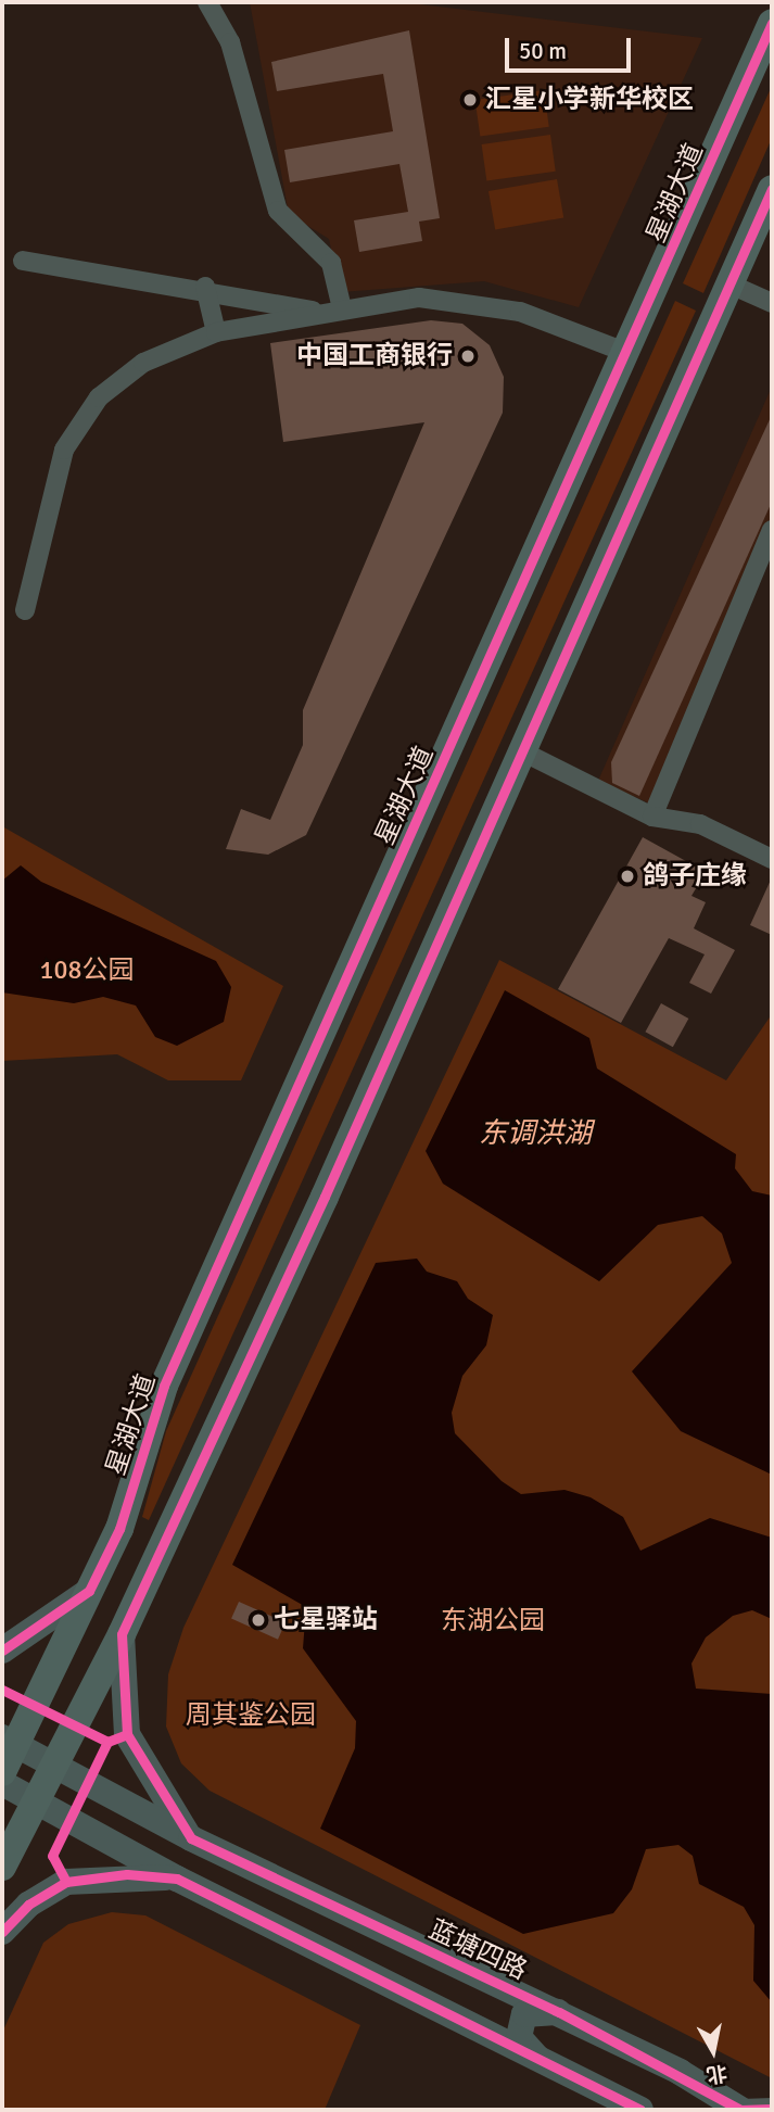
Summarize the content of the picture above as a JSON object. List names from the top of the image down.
{
  "streets": {
    "main road": ["星湖大道", "蓝塘四路"]
  },
  "crossings": [
    ["星湖大道", "蓝塘四路"]
  ],
  "water": ["东调洪湖"],
  "parks": ["108公园", "东湖公园", "周其鉴公园"],
  "places": [
    "汇星小学新华校区",
    "中国工商银行",
    "鸽子庄缘",
    "七星驿站"
  ],
  "scale_bar": "50 m",
  "north": "bottom"
}
